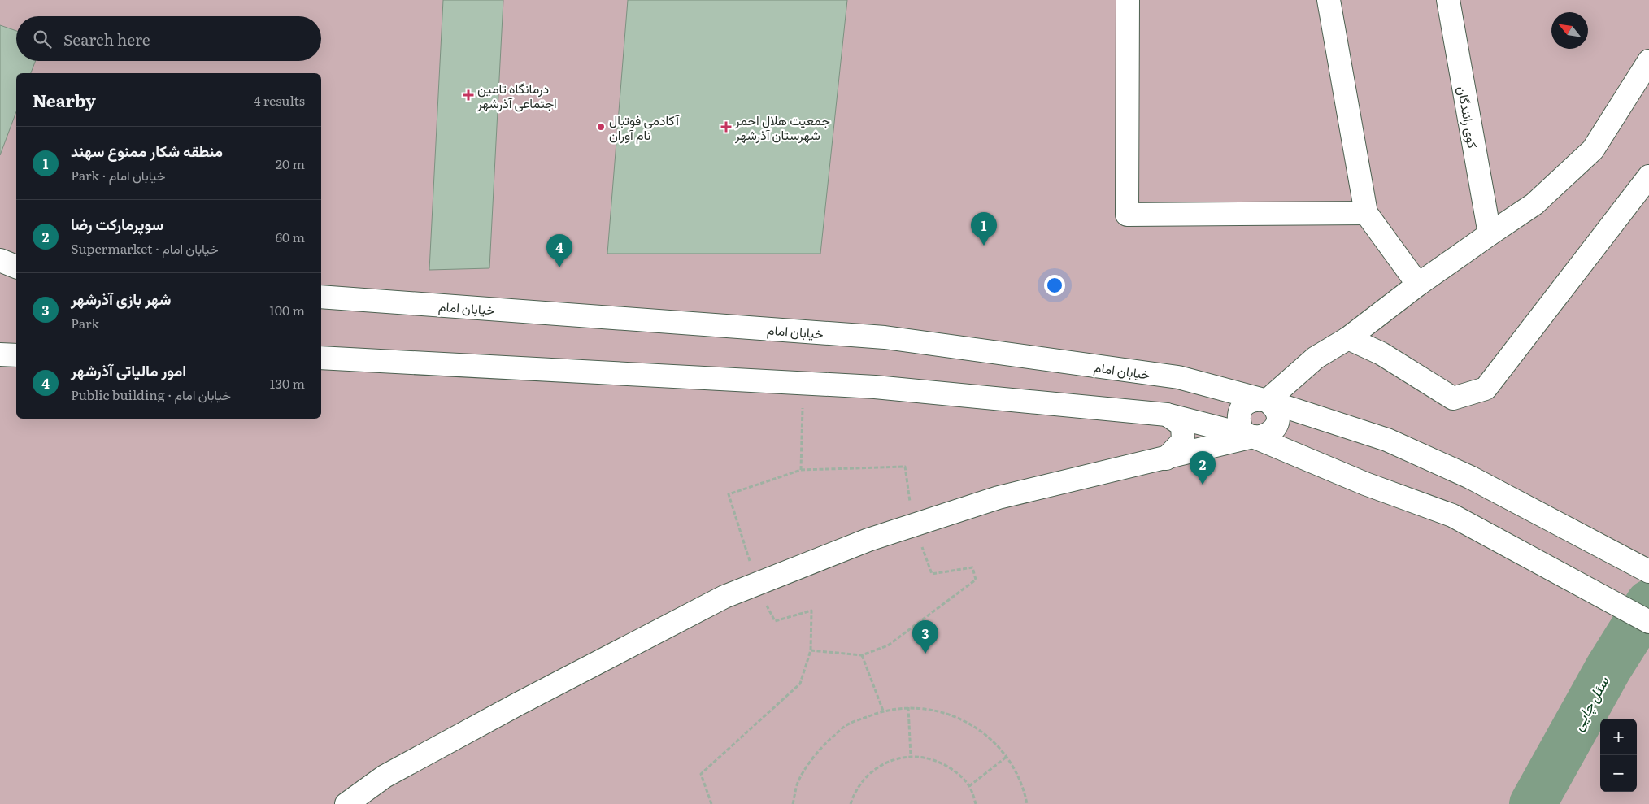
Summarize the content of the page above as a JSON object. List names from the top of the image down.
{
  "streets": {
    "street": ["کوی رانندگان", "خیابان امام"]
  },
  "water": ["سئل چایی"],
  "places": {
    "health": ["درمانگاه تامین اجتماعی آذرشهر", "جمعیت هلال احمر شهرستان آذرشهر"],
    "other": ["آکادمی فوتبال نام آوران"]
  },
  "north": "top left",
  "page": {
    "search": "Search here",
    "heading": ["Nearby", "4 results"],
    "list": [
      {
        "mark": "1",
        "name": "منطقه شکار ممنوع سهند",
        "note": "Park · خیابان امام",
        "value": "20 m"
      },
      {
        "mark": "2",
        "name": "سوپرمارکت رضا",
        "note": "Supermarket · خیابان امام",
        "value": "60 m"
      },
      {
        "mark": "3",
        "name": "شهر بازی آذرشهر",
        "note": "Park",
        "value": "100 m"
      },
      {
        "mark": "4",
        "name": "امور مالیاتی آذرشهر",
        "note": "Public building · خیابان امام",
        "value": "130 m"
      }
    ],
    "pins": [
      "1",
      "4",
      "2",
      "3"
    ],
    "map_buttons": ["+", "−"]
  }
}
